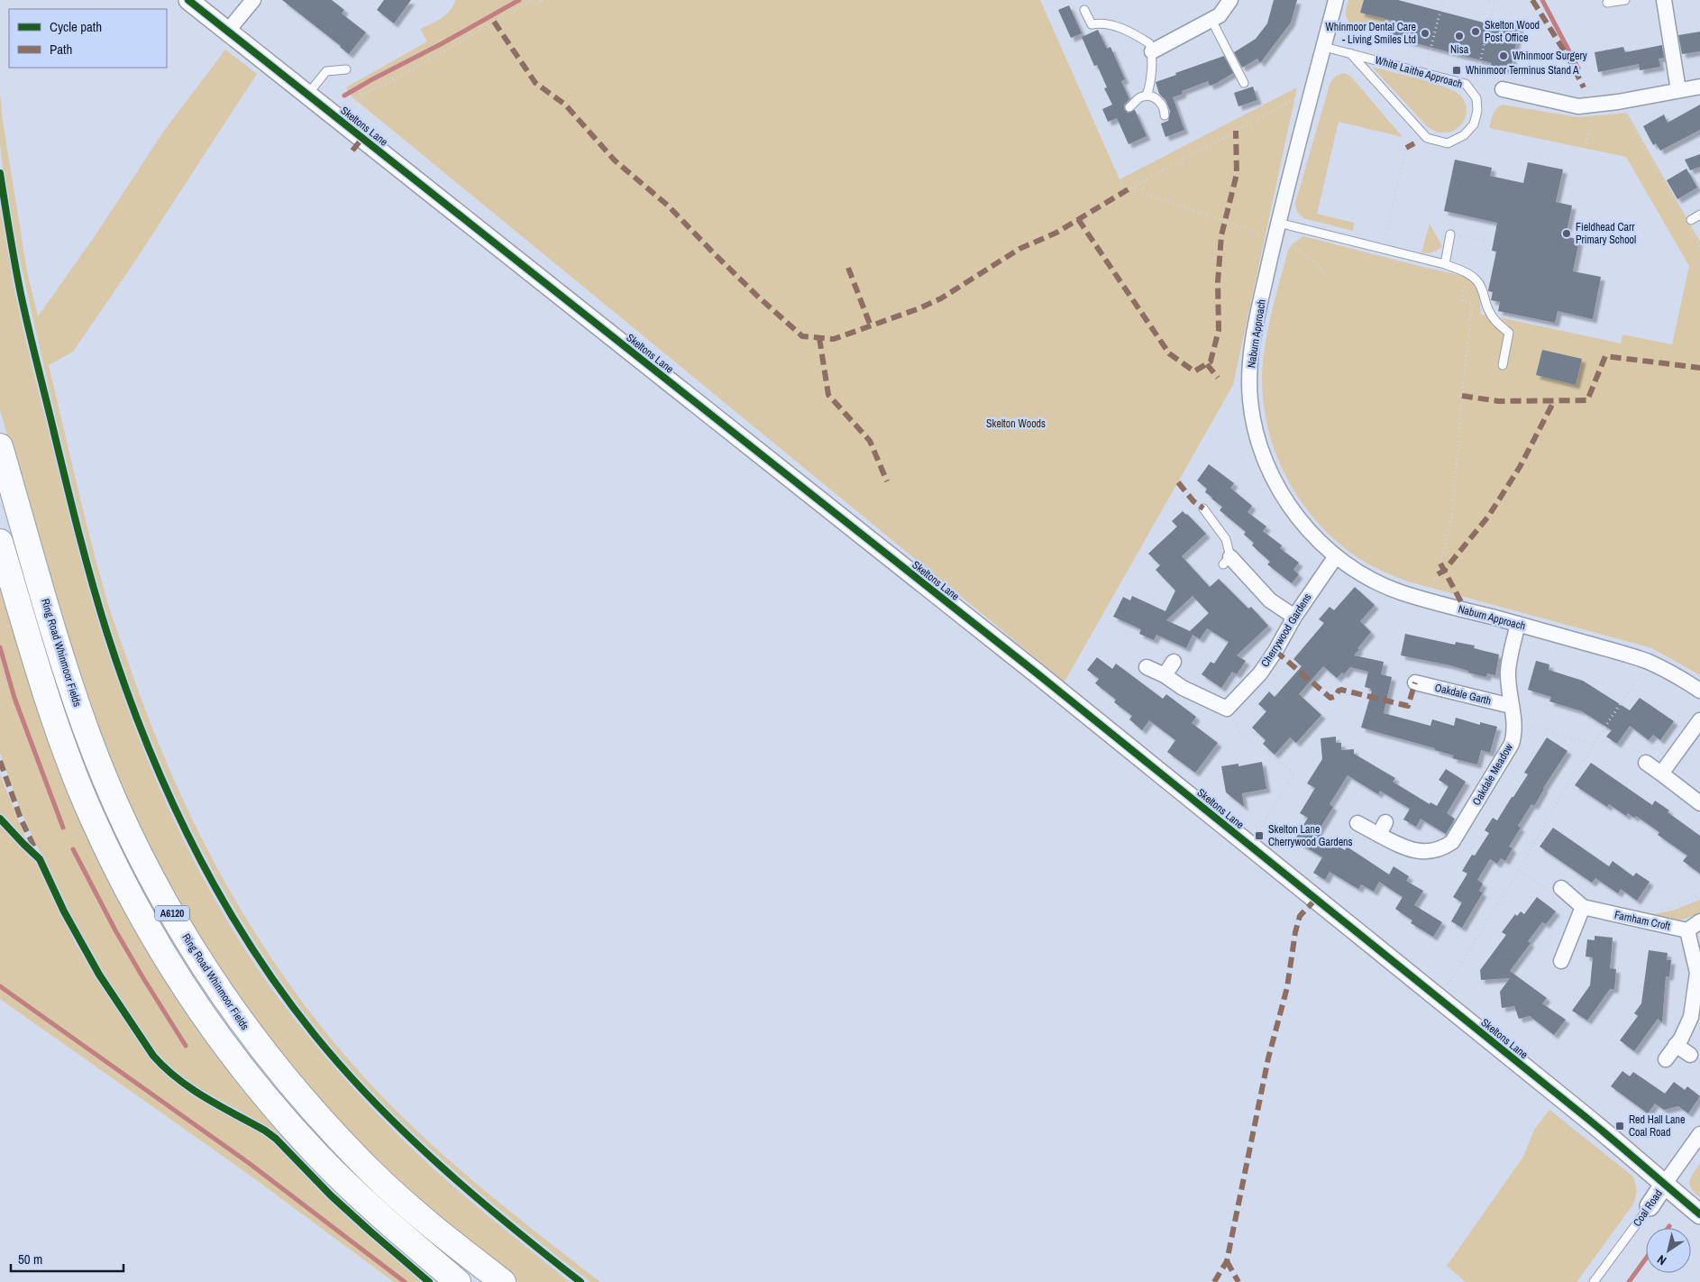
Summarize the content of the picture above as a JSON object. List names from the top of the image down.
{
  "streets": {
    "highway": ["Ring Road Whinmoor Fields", "A6120"],
    "street": [
      "Skeltons Lane",
      "Naburn Approach",
      "Cherrywood Gardens",
      "Oakdale Garth",
      "Oakdale Meadow",
      "Farnham Croft",
      "Coal Road"
    ],
    "lane": ["White Laithe Approach"]
  },
  "crossings": [
    ["White Laithe Approach", "Naburn Approach"],
    ["Skeltons Lane", "Coal Road"],
    ["Naburn Approach", "Cherrywood Gardens"],
    ["Naburn Approach", "Oakdale Meadow"],
    ["Oakdale Garth", "Oakdale Meadow"]
  ],
  "parks": ["Skelton Woods"],
  "places": {
    "other": [
      "Skelton Wood Post Office",
      "Whinmoor Dental Care - Living Smiles Ltd",
      "Nisa",
      "Whinmoor Surgery",
      "Fieldhead Carr Primary School"
    ],
    "transit": ["Whinmoor Terminus Stand A", "Skelton Lane Cherrywood Gardens", "Red Hall Lane Coal Road"]
  },
  "legend": ["Cycle path", "Path"],
  "scale_bar": "50 m",
  "north": "bottom left"
}
